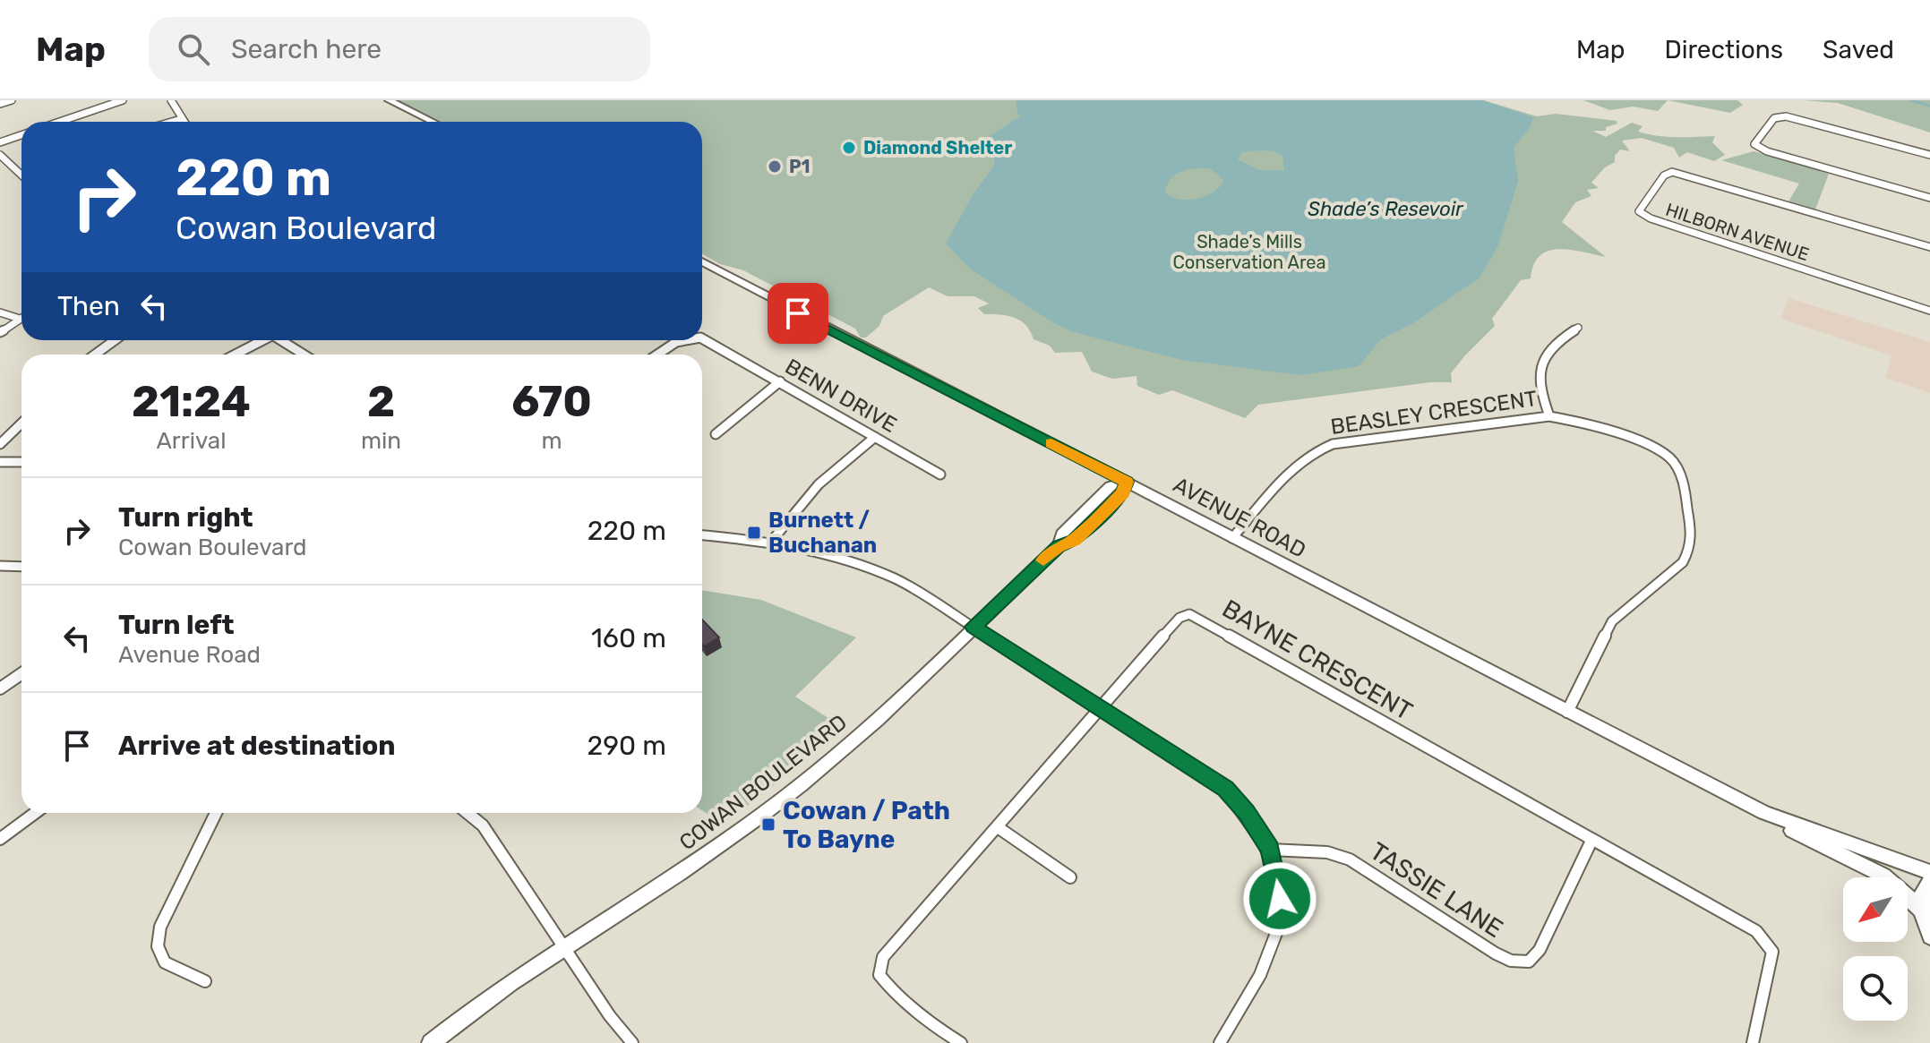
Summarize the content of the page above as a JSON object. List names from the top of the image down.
{
  "streets": {
    "street": [
      "HILBORN AVENUE",
      "BENN DRIVE",
      "BEASLEY CRESCENT",
      "AVENUE ROAD",
      "BAYNE CRESCENT",
      "COWAN BOULEVARD",
      "TASSIE LANE"
    ]
  },
  "crossings": [
    ["BEASLEY CRESCENT", "AVENUE ROAD"],
    ["AVENUE ROAD", "COWAN BOULEVARD"],
    ["BAYNE CRESCENT", "TASSIE LANE"]
  ],
  "water": ["Shade’s Resevoir"],
  "parks": ["Shade’s Mills Conservation Area"],
  "places": {
    "other": ["Diamond Shelter", "P1"],
    "transit": ["Burnett / Buchanan", "Cowan / Path To Bayne"]
  },
  "north": "bottom left",
  "page": {
    "header": "Map",
    "search": "Search here",
    "nav": ["Map", "Directions", "Saved"],
    "turn": ["220 m", "Cowan Boulevard"],
    "then": "Then",
    "eta": [
      "21:24",
      "Arrival",
      "2",
      "min",
      "670",
      "m"
    ],
    "list": [
      {
        "name": "Turn right",
        "note": "Cowan Boulevard",
        "value": "220 m"
      },
      {
        "name": "Turn left",
        "note": "Avenue Road",
        "value": "160 m"
      },
      {
        "name": "Arrive at destination",
        "value": "290 m"
      }
    ]
  }
}
